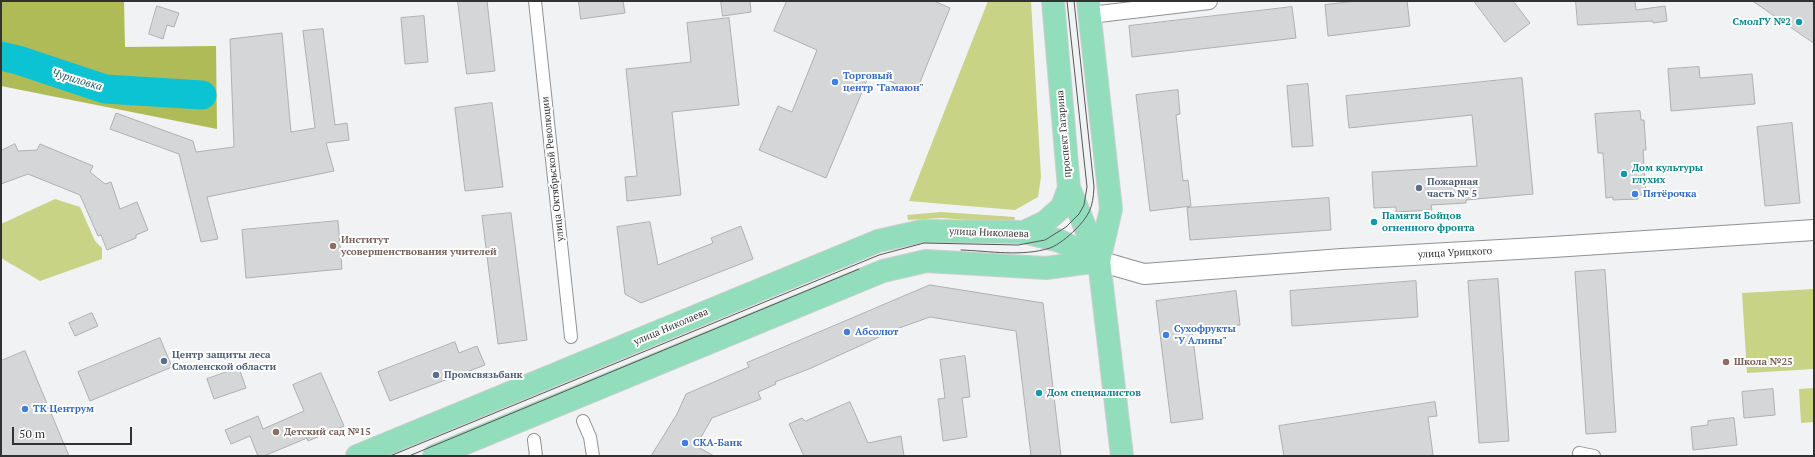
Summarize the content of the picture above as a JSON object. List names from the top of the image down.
{
  "streets": {
    "main road": ["проспект Гагарина", "улица Николаева"],
    "street": ["улица Октябрьской Революции", "улица Урицкого"]
  },
  "crossings": [
    ["проспект Гагарина", "улица Николаева"],
    ["проспект Гагарина", "улица Урицкого"],
    ["улица Николаева", "улица Урицкого"]
  ],
  "water": ["Чуриловка"],
  "places": [
    "СмолГУ №2",
    "Торговый центр \"Гамаюн\"",
    "Дом культуры глухих",
    "Пожарная часть № 5",
    "Пятёрочка",
    "Памяти Бойцов огненного фронта",
    "Институт усовершенствования учителей",
    "Абсолют",
    "Сухофрукты \"У Алины\"",
    "Центр защиты леса Смоленской области",
    "Школа №25",
    "Промсвязьбанк",
    "Дом специалистов",
    "ТК Центрум",
    "Детский сад №15",
    "СКА-Банк"
  ],
  "scale_bar": "50 m"
}
